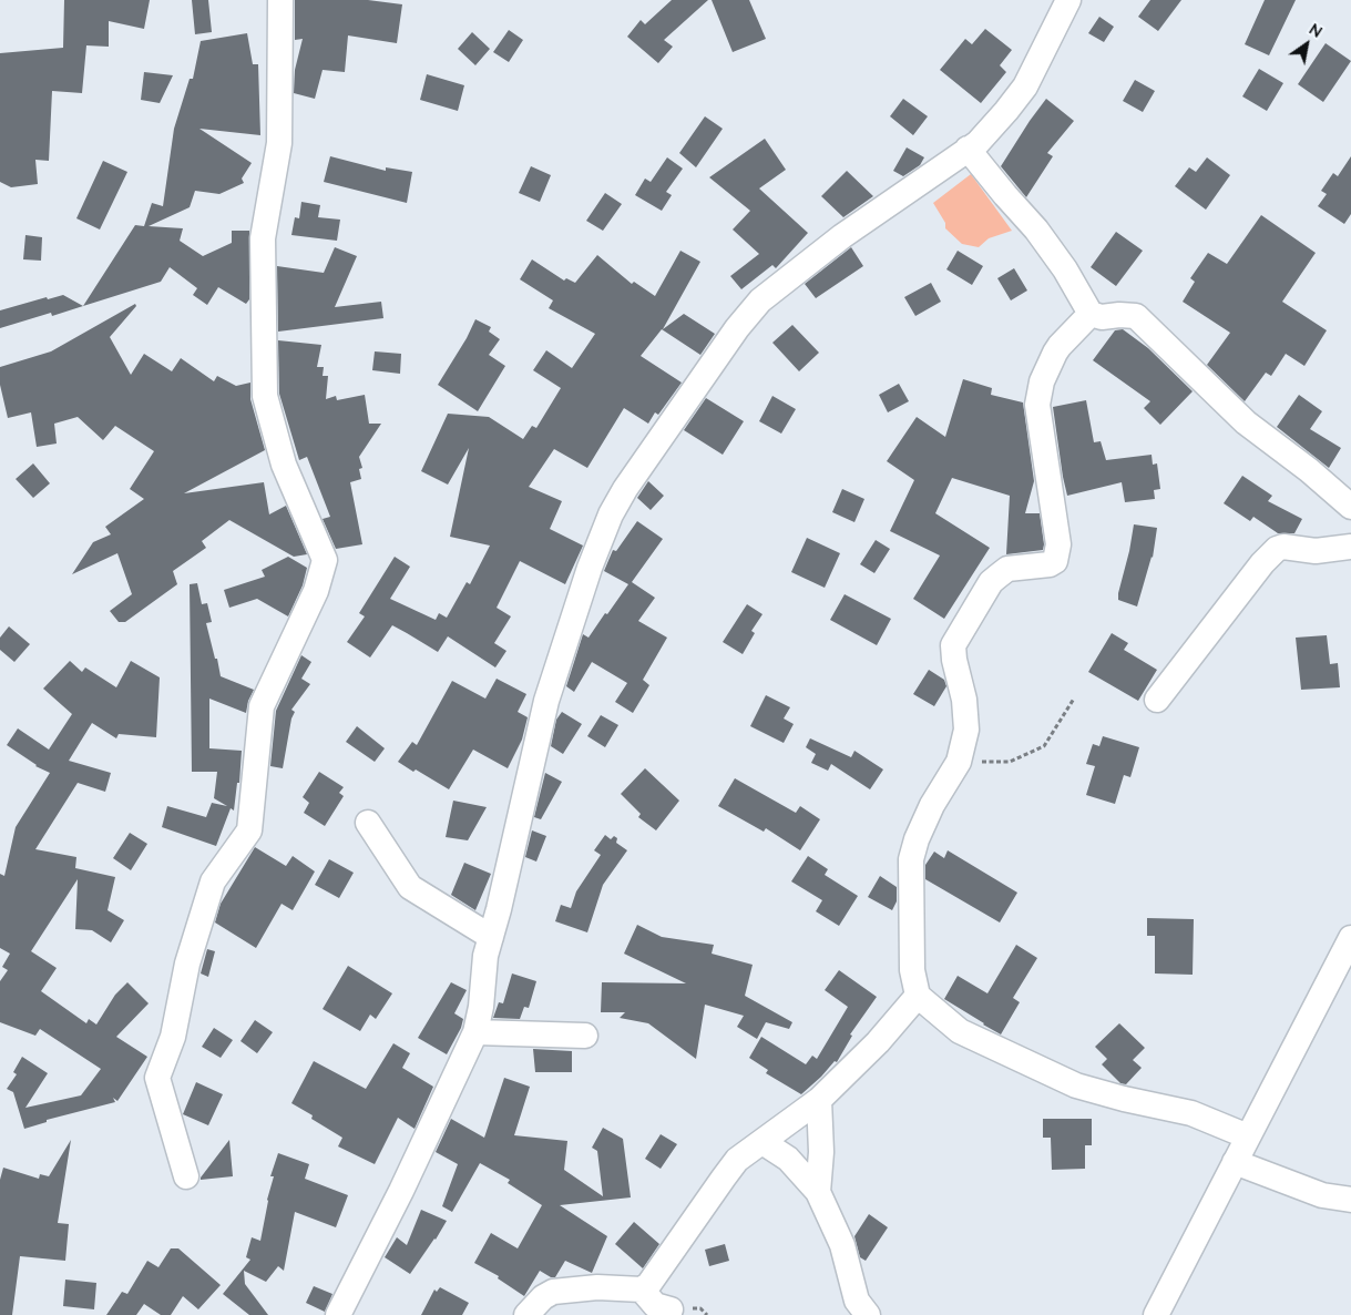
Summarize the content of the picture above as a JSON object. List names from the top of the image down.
{
  "north": "top right"
}
